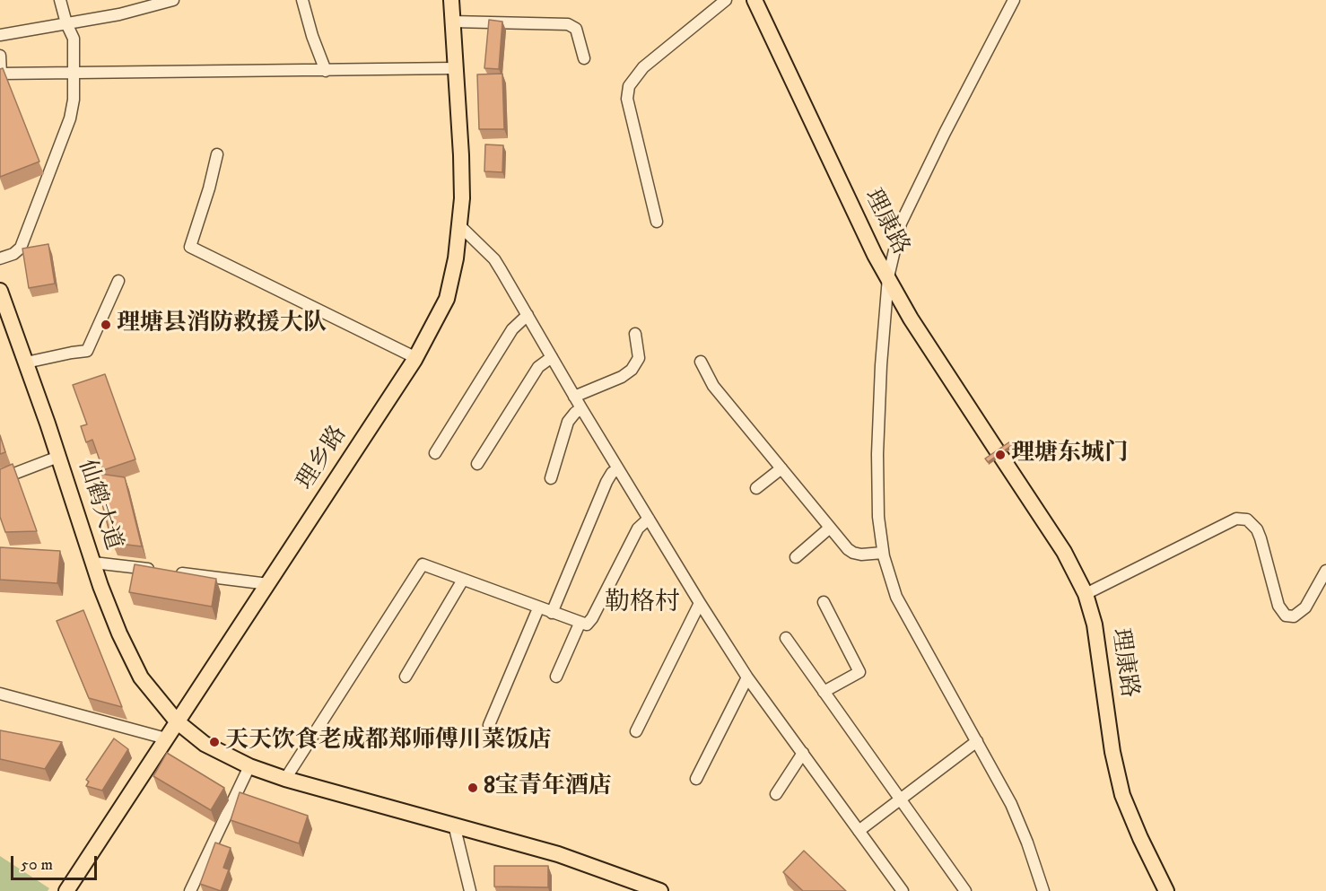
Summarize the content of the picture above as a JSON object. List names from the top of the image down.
{
  "streets": {
    "main road": ["理康路", "理乡路", "仙鹤大道"]
  },
  "crossings": [
    ["理乡路", "仙鹤大道"]
  ],
  "districts": ["勒格村"],
  "places": [
    "理塘县消防救援大队",
    "理塘东城门",
    "天天饮食老成都郑师傅川菜饭店",
    "8宝青年酒店"
  ],
  "scale_bar": "50 m"
}
